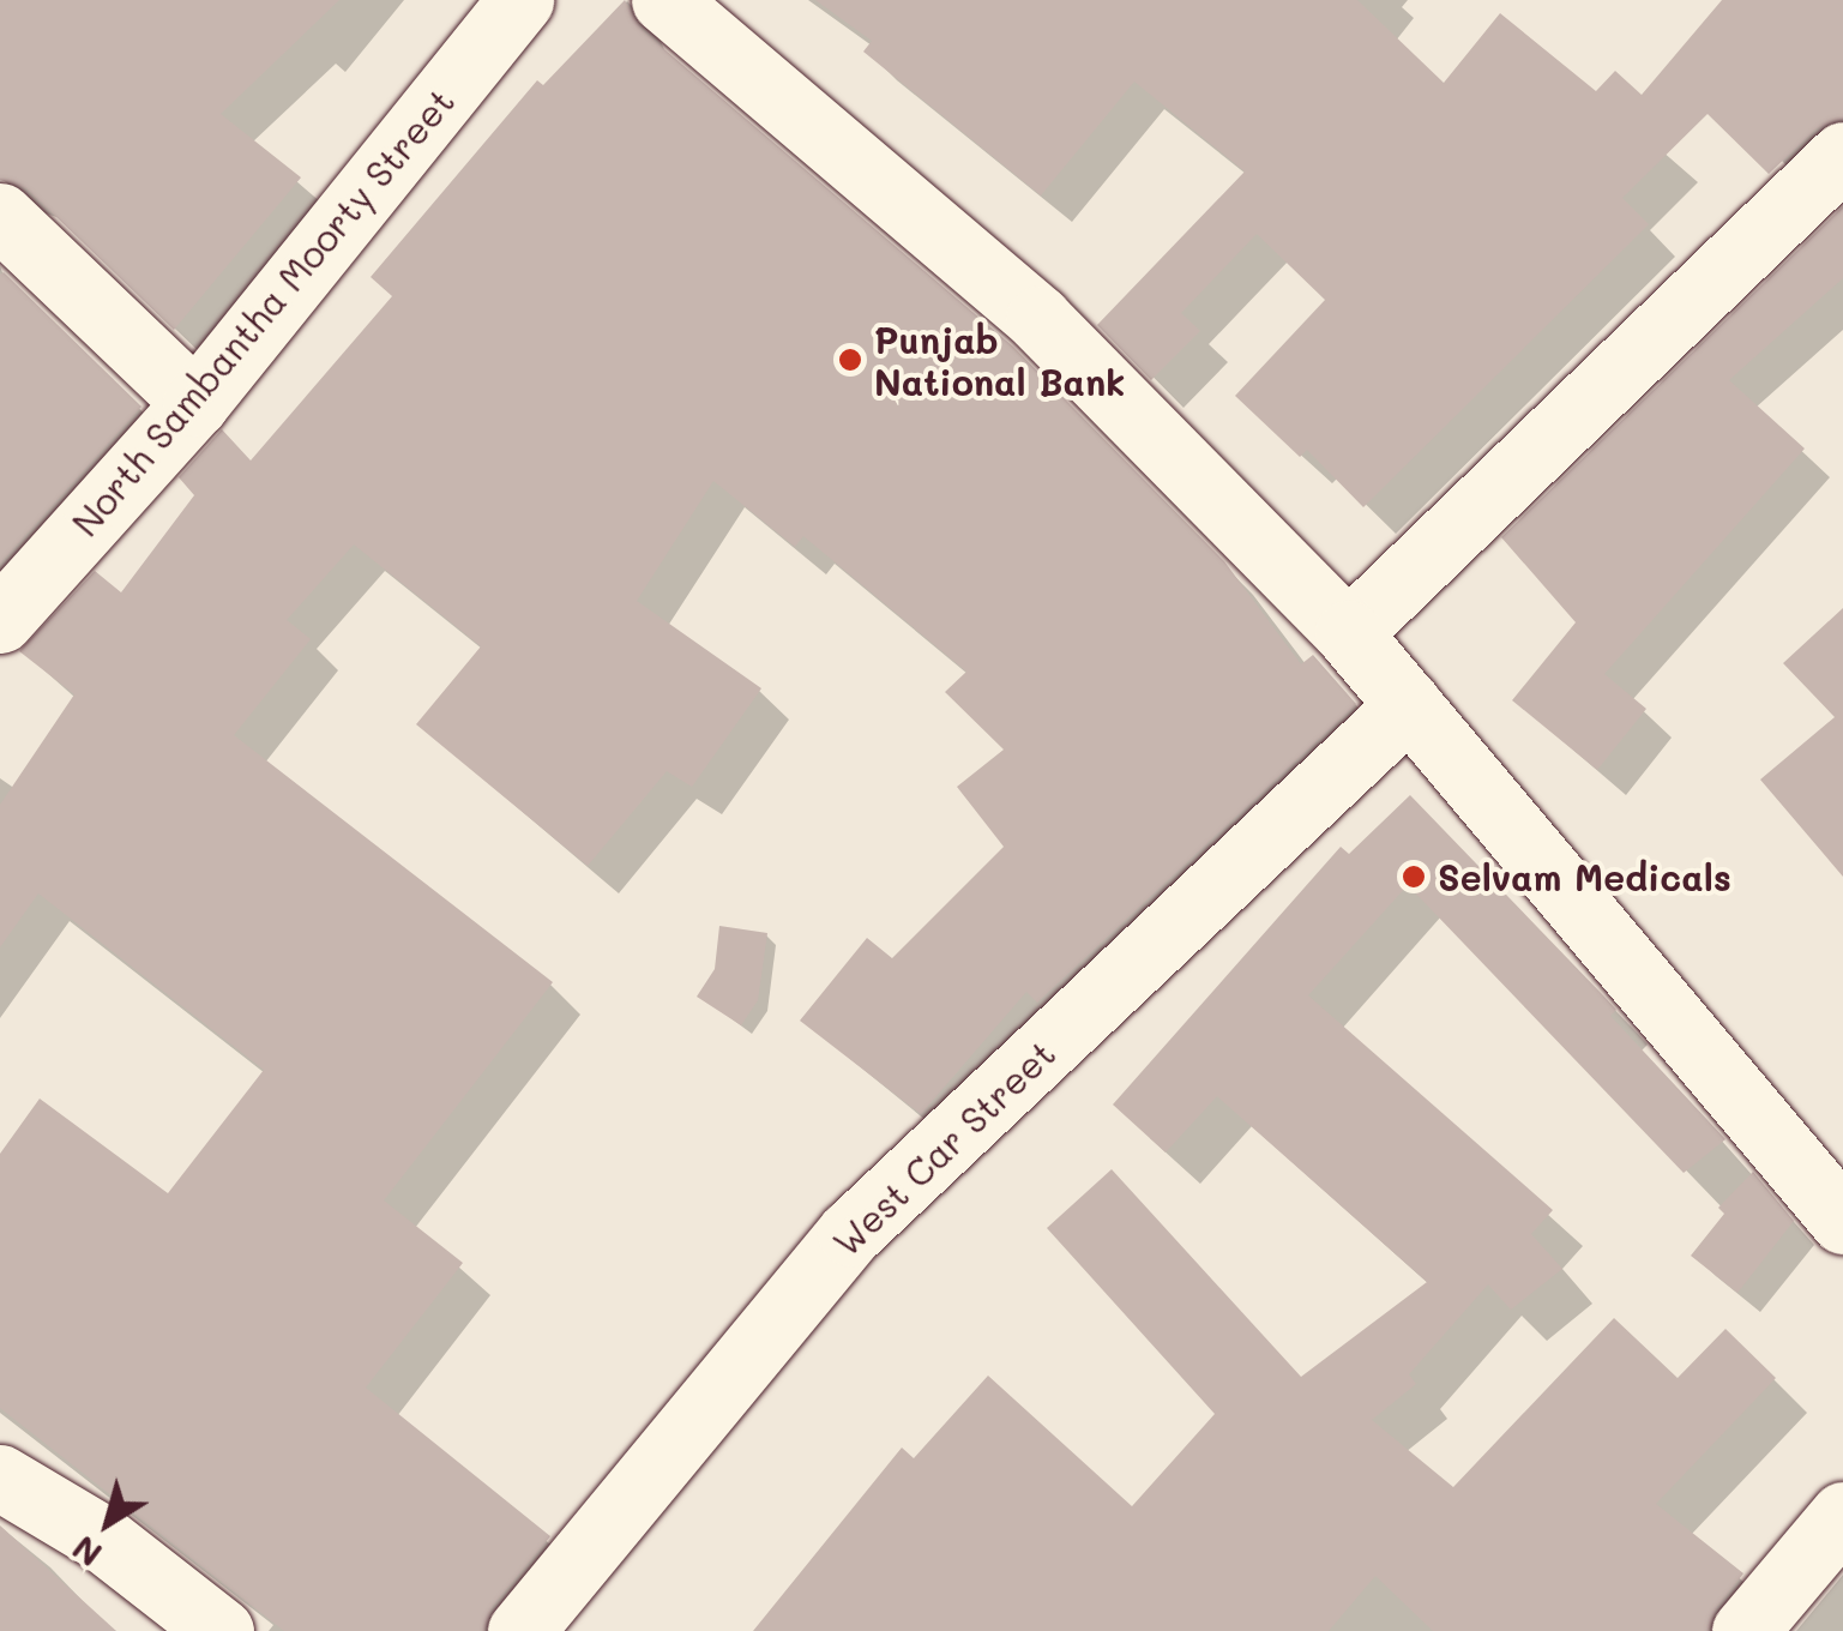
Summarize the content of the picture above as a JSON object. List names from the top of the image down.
{
  "streets": {
    "street": ["North Sambantha Moorty Street", "West Car Street"]
  },
  "places": ["Punjab National Bank", "Selvam Medicals"],
  "north": "bottom left"
}
